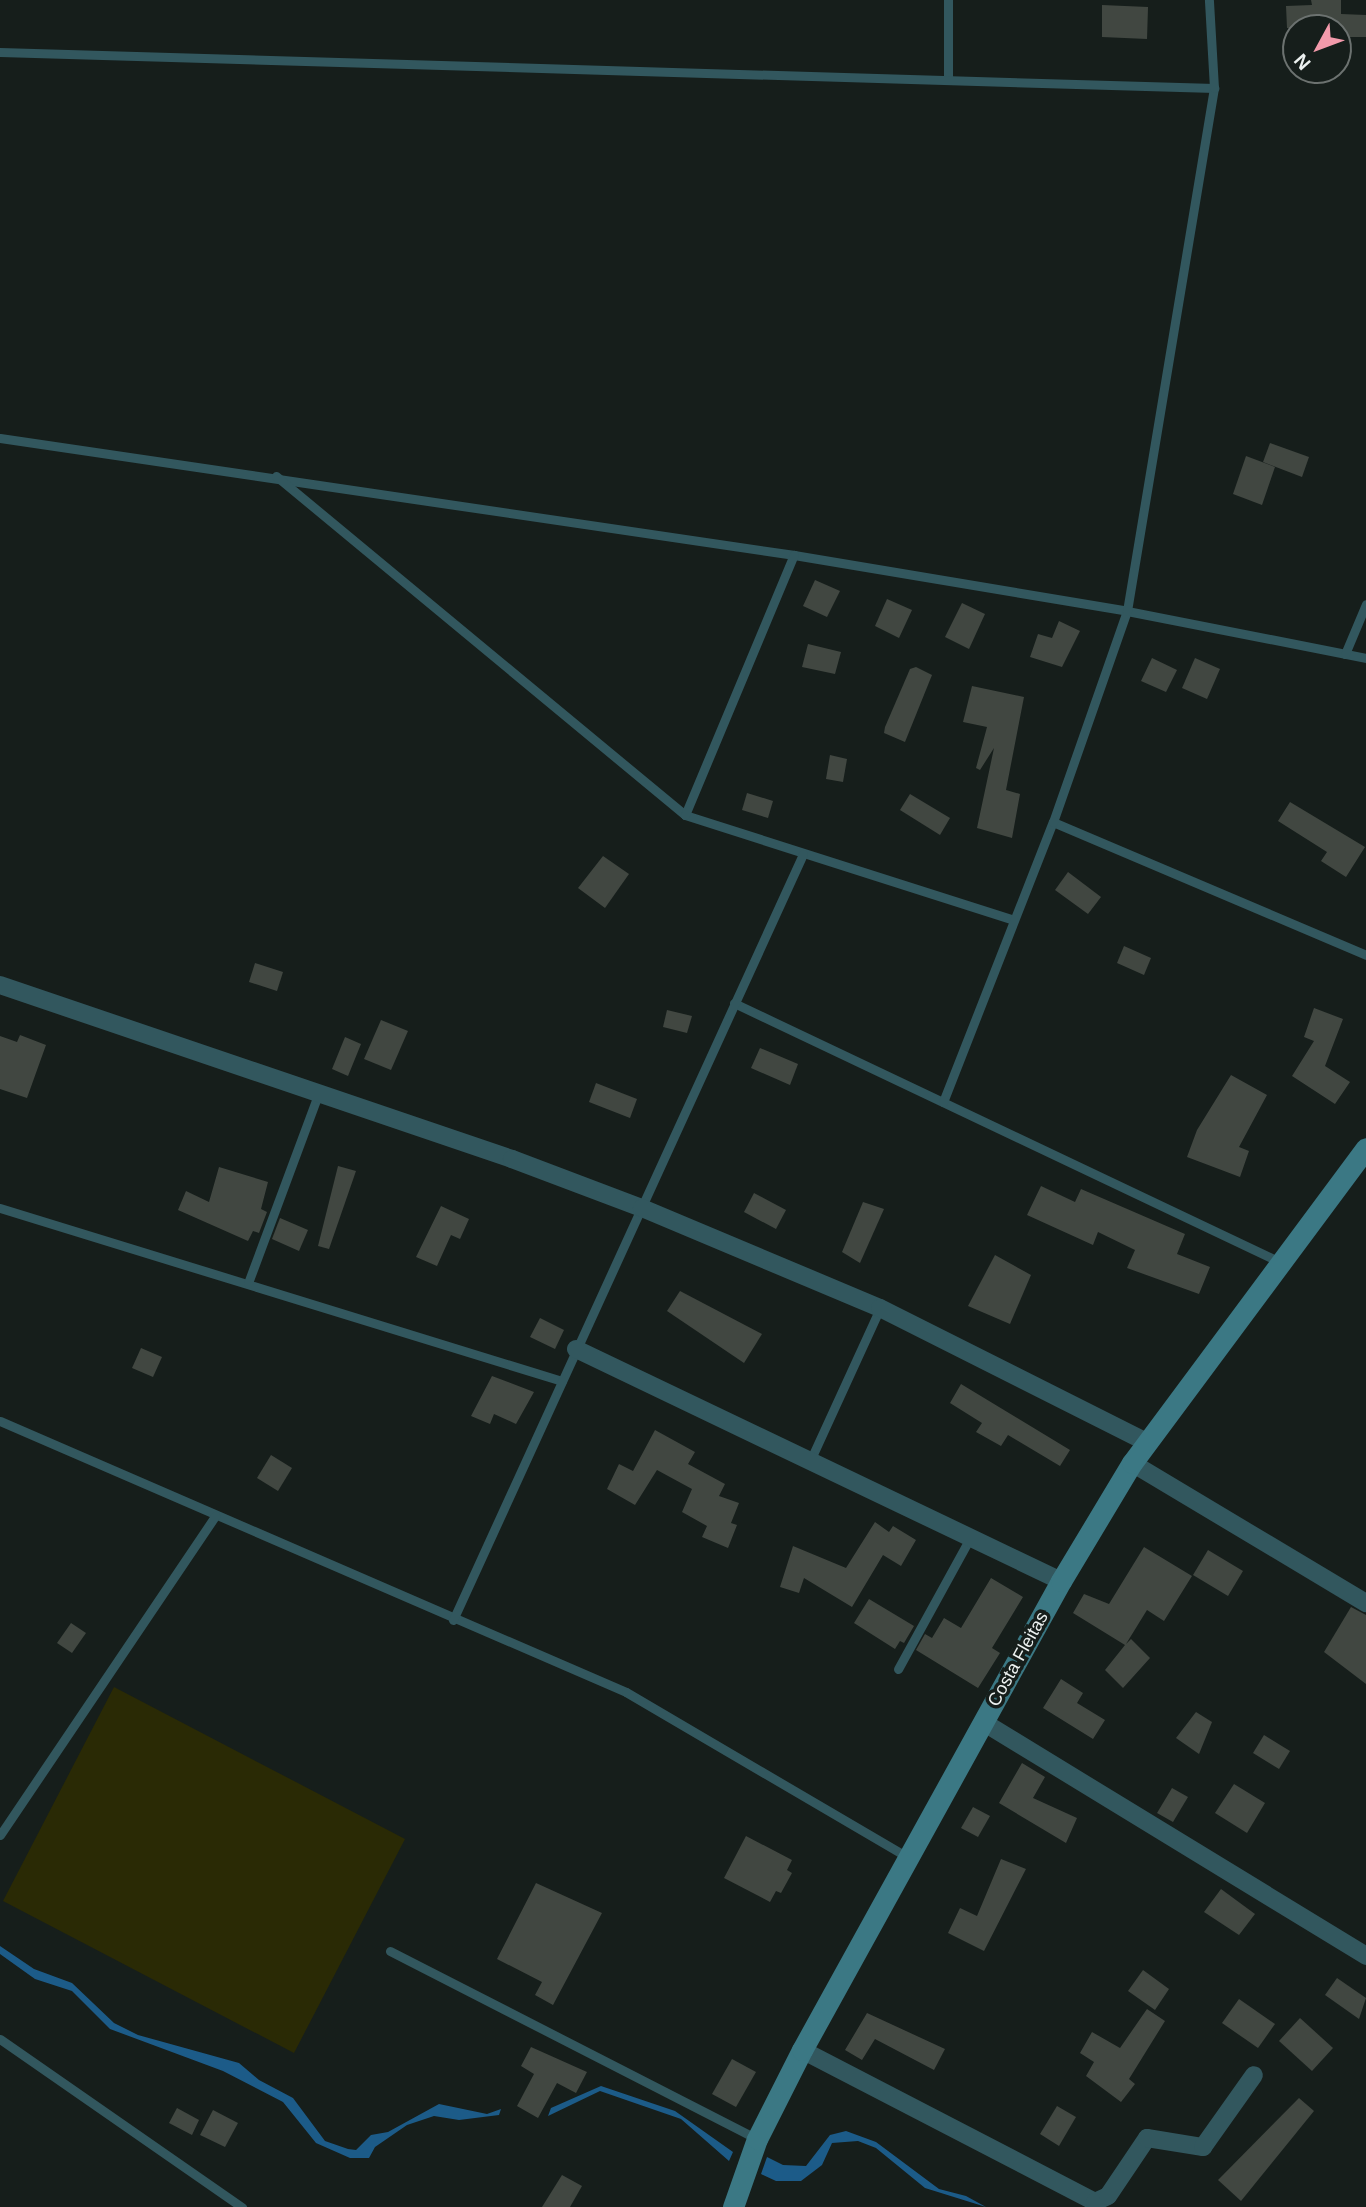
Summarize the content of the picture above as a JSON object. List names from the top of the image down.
{
  "streets": {
    "main road": ["Costa Fleitas"]
  },
  "north": "bottom left"
}
